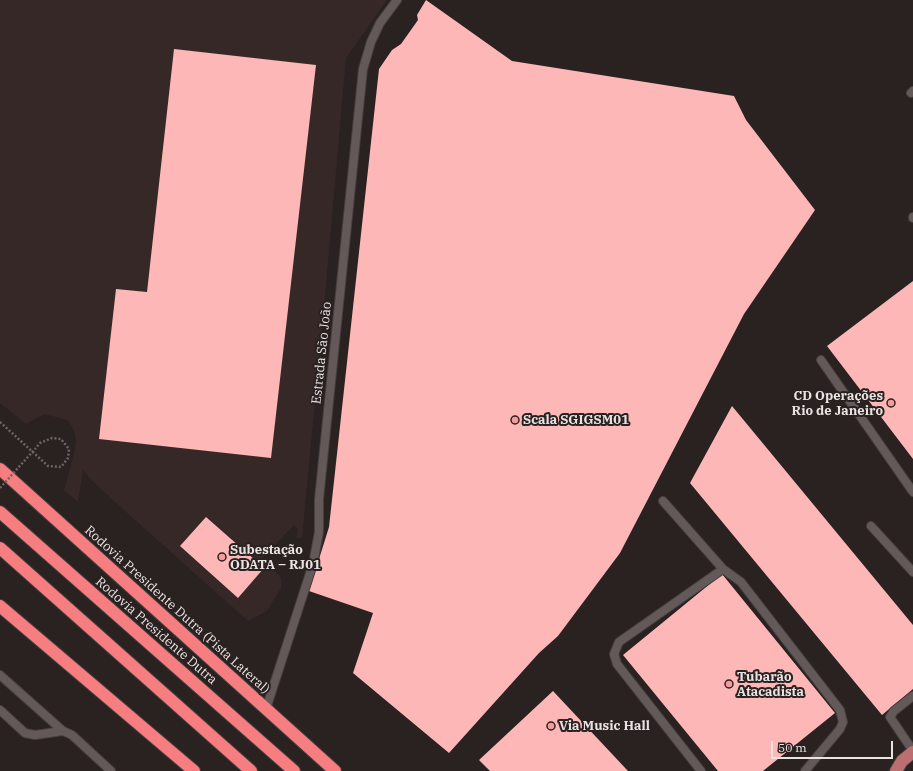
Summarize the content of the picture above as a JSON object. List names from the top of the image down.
{
  "streets": {
    "highway": ["Rodovia Presidente Dutra (Pista Lateral)", "Rodovia Presidente Dutra"],
    "lane": ["Estrada São João"]
  },
  "crossings": [
    ["Estrada São João", "Rodovia Presidente Dutra (Pista Lateral)"]
  ],
  "places": [
    "CD Operações Rio de Janeiro",
    "Scala SGIGSM01",
    "Subestação ODATA – RJ01",
    "Tubarão Atacadista",
    "Via Music Hall"
  ],
  "scale_bar": "50 m"
}
